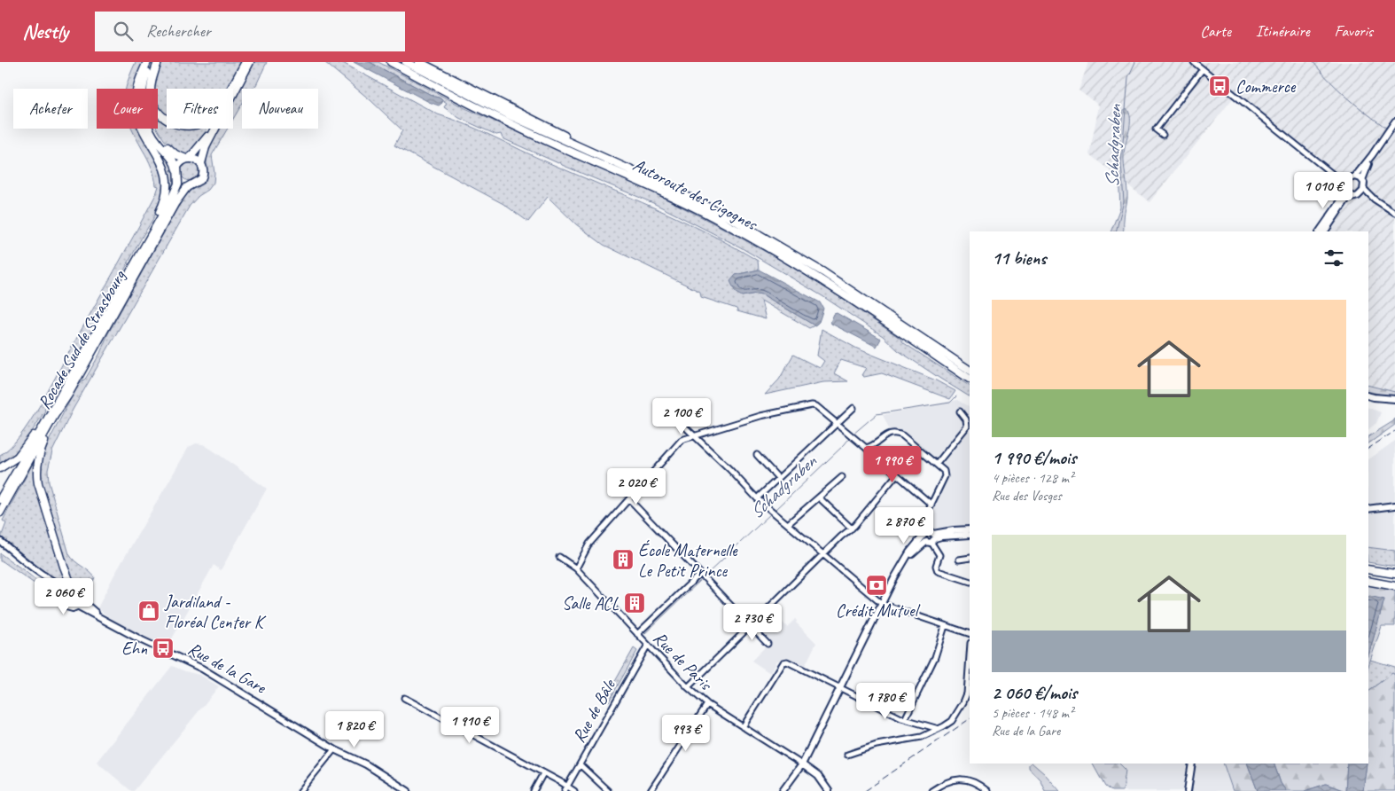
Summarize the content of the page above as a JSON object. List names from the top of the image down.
{
  "streets": {
    "highway": ["Autoroute des Cigognes", "Rocade Sud de Strasbourg"],
    "main road": ["Rue de la Gare"],
    "street": ["Rue de Paris", "Rue de Bâle"]
  },
  "crossings": [
    ["Rue de Paris", "Rue de Bâle"]
  ],
  "water": ["Schadgraben"],
  "places": {
    "bus stop": ["Commerce", "Ehn"],
    "building": ["École Maternelle Le Petit Prince", "Salle ACL"],
    "bank": ["Crédit Mutuel"],
    "shop": ["Jardiland - Floréal Center K"]
  },
  "page": {
    "header": "Nestly",
    "search": "Rechercher",
    "nav": ["Carte", "Itinéraire", "Favoris"],
    "chip": [
      "Acheter",
      "Louer",
      "Filtres",
      "Nouveau"
    ],
    "price": [
      "1 010 €",
      "2 100 €",
      "1 990 €",
      "2 020 €",
      "2 870 €",
      "2 060 €",
      "2 730 €",
      "1 780 €",
      "1 910 €",
      "1 820 €",
      "993 €"
    ],
    "heading": "11 biens",
    "list": [
      {
        "name": "1 990 €/mois",
        "note": "4 pièces · 128 m² · Rue des Vosges"
      },
      {
        "name": "2 060 €/mois",
        "note": "5 pièces · 148 m² · Rue de la Gare"
      }
    ]
  }
}
